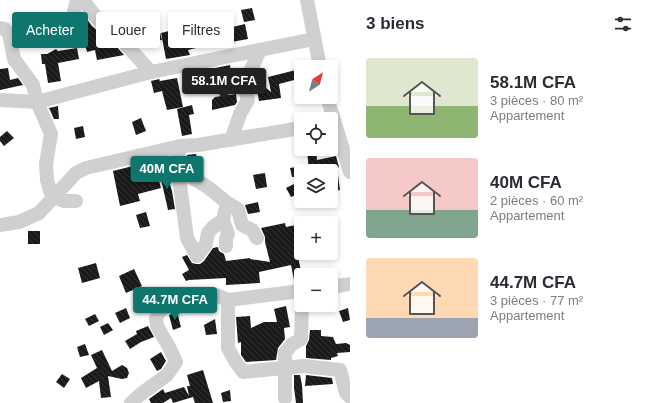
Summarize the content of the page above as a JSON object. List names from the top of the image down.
{
  "north": "top right",
  "page": {
    "heading": "3 biens",
    "chip": ["Acheter", "Louer", "Filtres"],
    "list": [
      {
        "name": "58.1M CFA",
        "note": "3 pièces · 80 m² · Appartement"
      },
      {
        "name": "40M CFA",
        "note": "2 pièces · 60 m² · Appartement"
      },
      {
        "name": "44.7M CFA",
        "note": "3 pièces · 77 m² · Appartement"
      }
    ],
    "map_buttons": ["+", "−"],
    "price": ["58.1M CFA", "40M CFA", "44.7M CFA"]
  }
}
